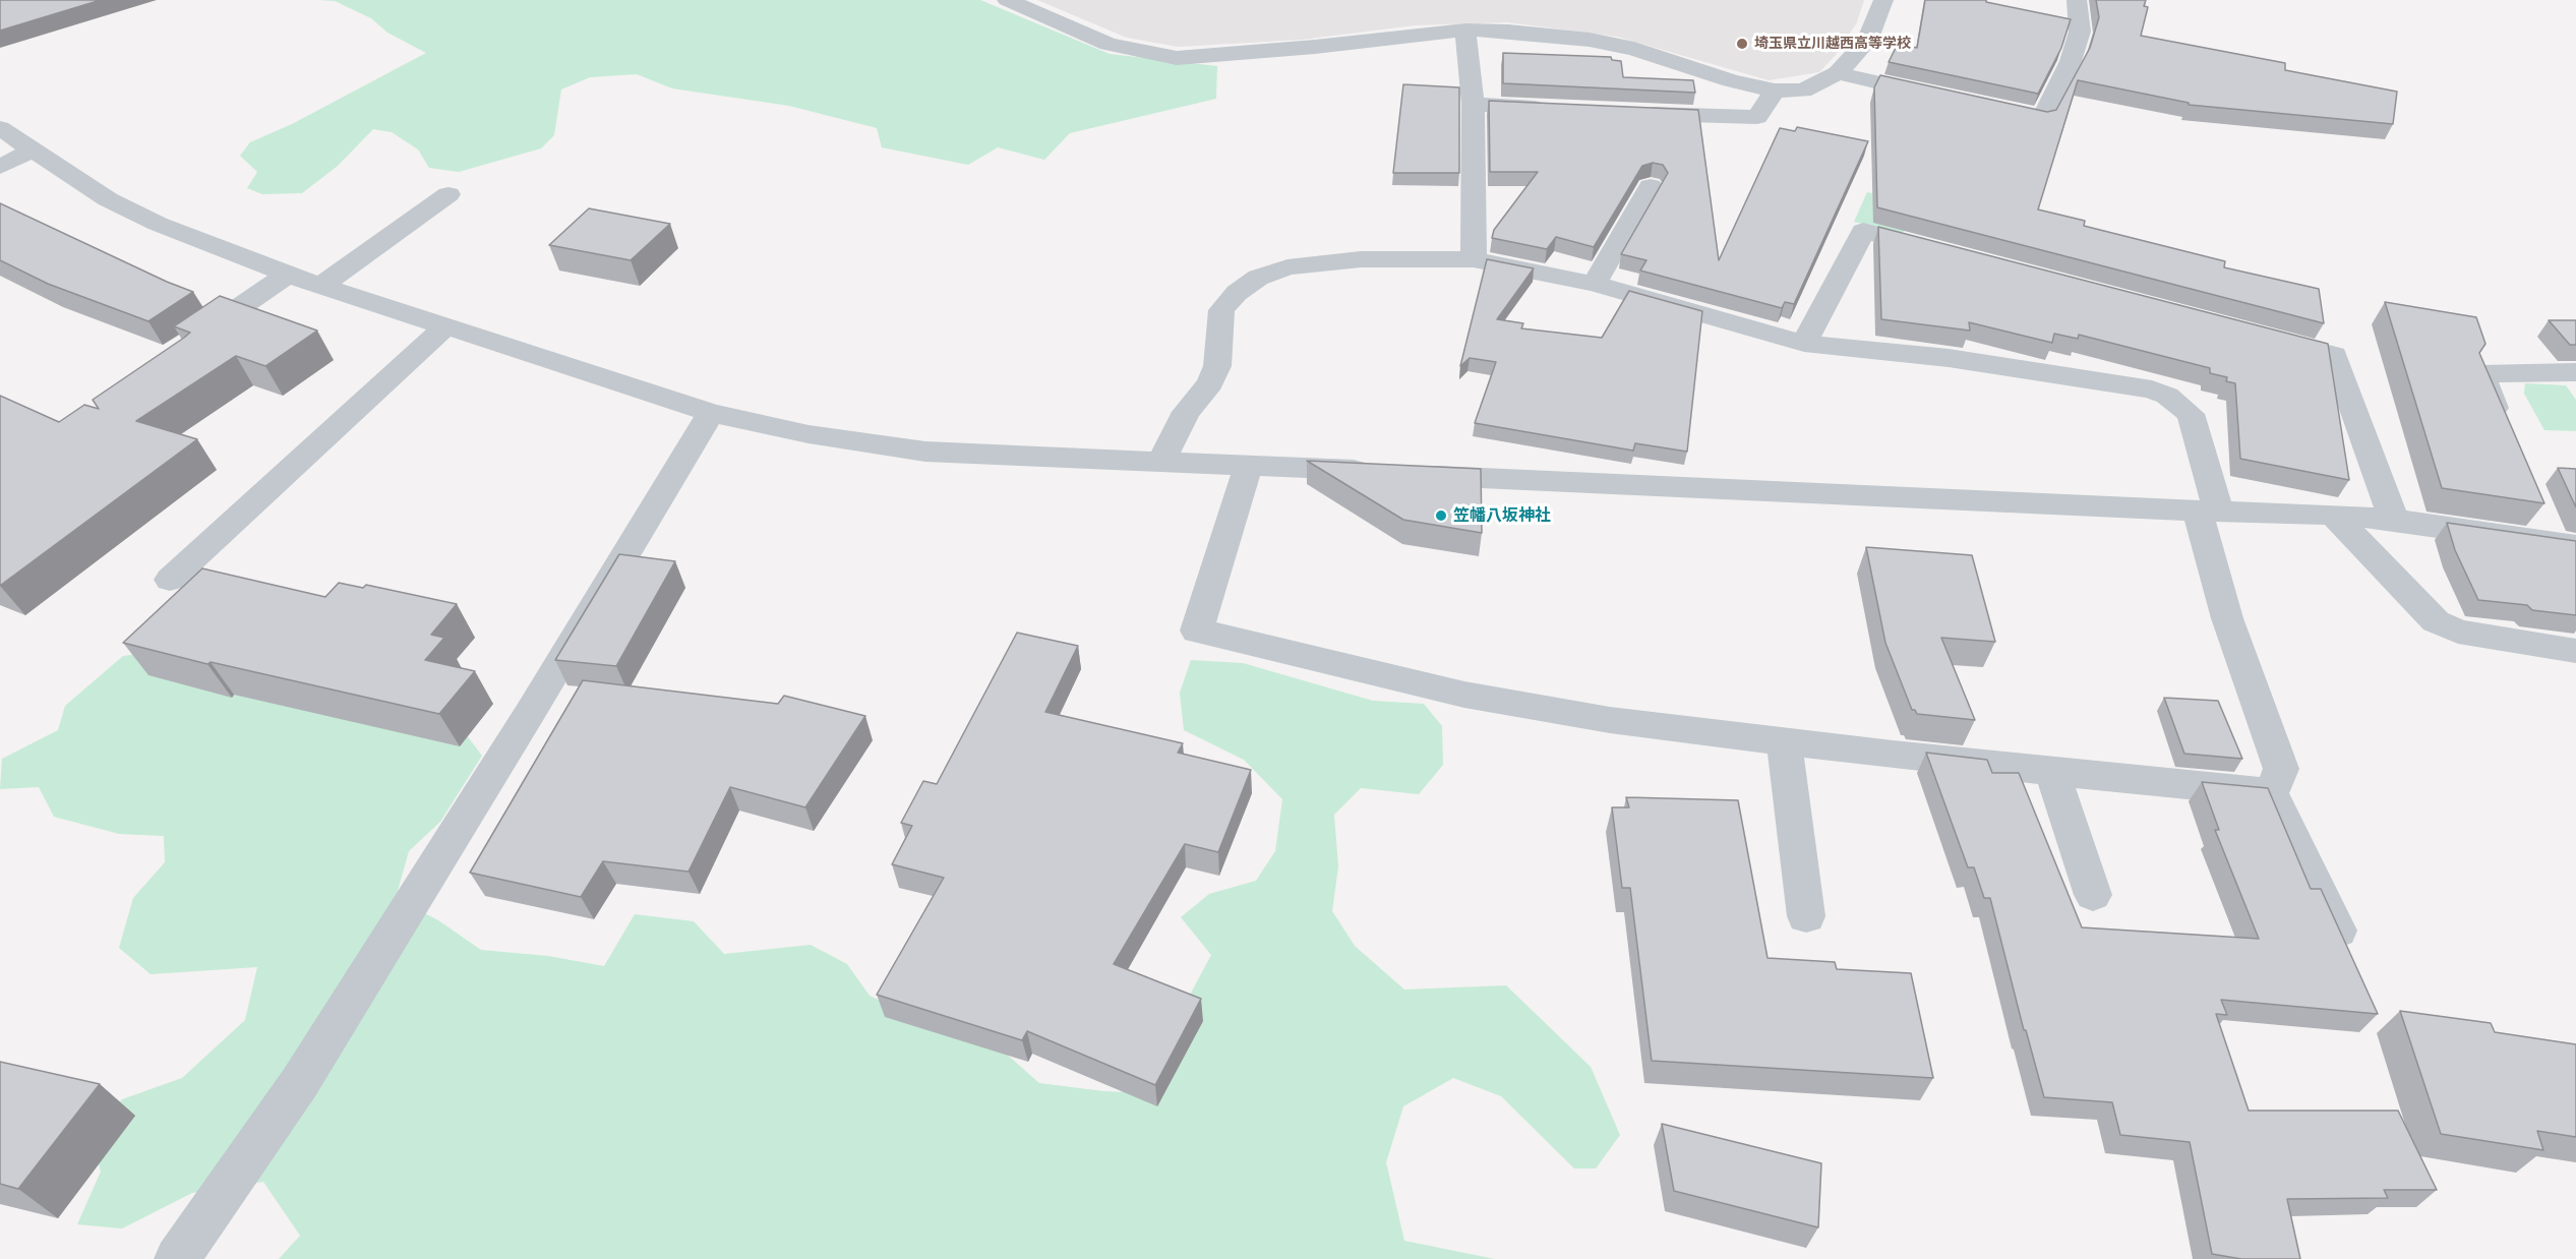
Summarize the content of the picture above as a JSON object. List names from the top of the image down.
{
  "places": ["埼玉県立川越西高等学校", "笠幡八坂神社"]
}
